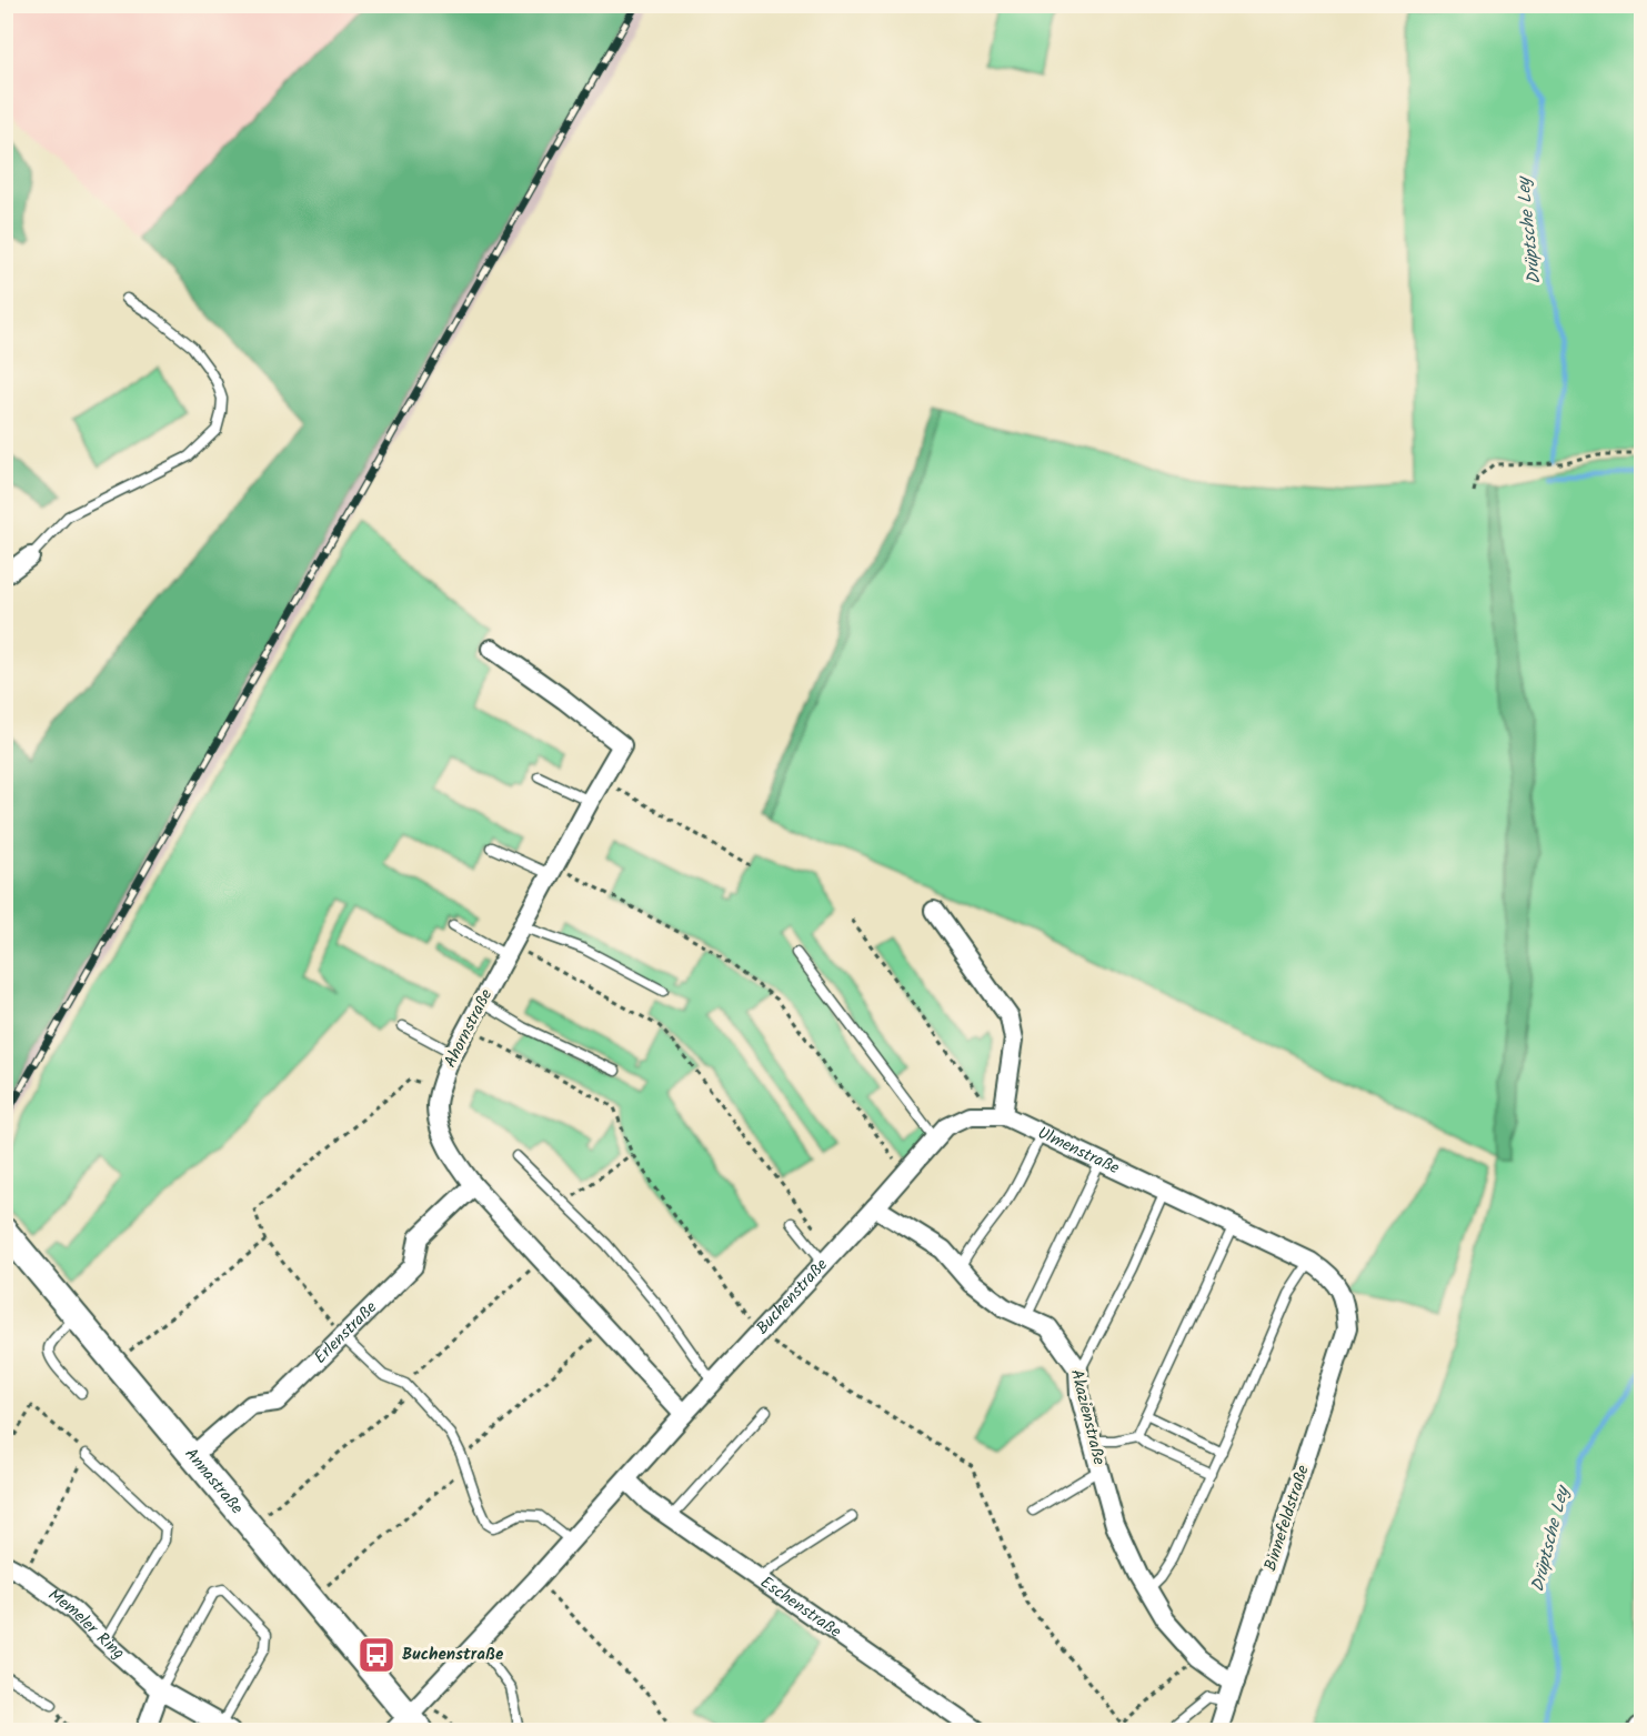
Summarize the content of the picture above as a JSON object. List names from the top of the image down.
{
  "streets": {
    "street": [
      "Ahornstraße",
      "Ulmenstraße",
      "Buchenstraße",
      "Erlenstraße",
      "Akazienstraße",
      "Annastraße",
      "Binnefeldstraße",
      "Eschenstraße",
      "Memeler Ring"
    ]
  },
  "crossings": [
    ["Ahornstraße", "Buchenstraße"],
    ["Ahornstraße", "Erlenstraße"],
    ["Ulmenstraße", "Buchenstraße"],
    ["Ulmenstraße", "Binnefeldstraße"],
    ["Buchenstraße", "Akazienstraße"],
    ["Buchenstraße", "Annastraße"],
    ["Buchenstraße", "Eschenstraße"],
    ["Erlenstraße", "Annastraße"],
    ["Akazienstraße", "Binnefeldstraße"]
  ],
  "water": ["Drüptsche Ley"],
  "places": {
    "bus stop": ["Buchenstraße"]
  }
}
